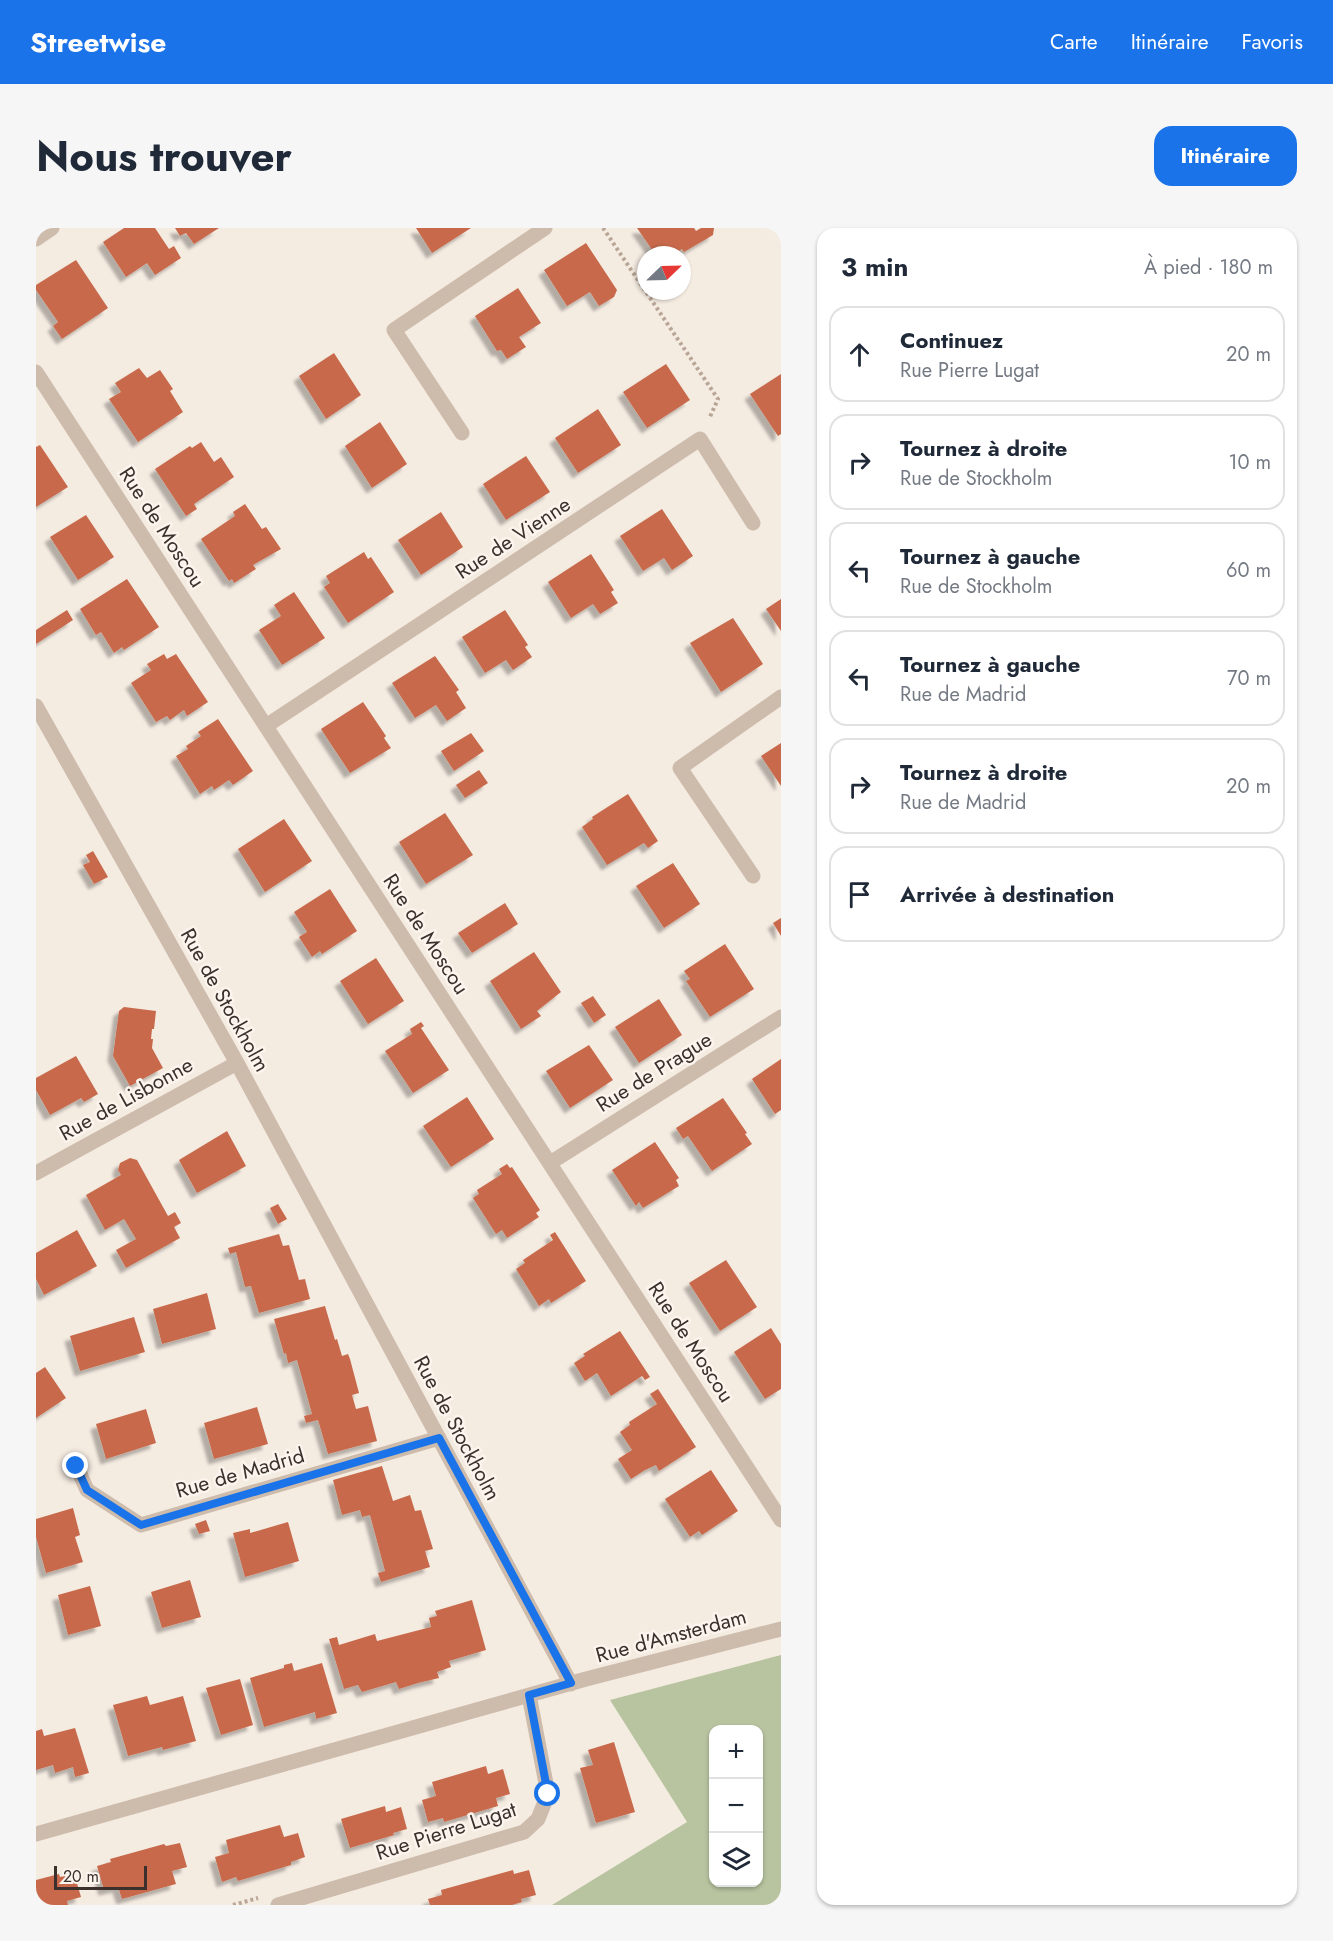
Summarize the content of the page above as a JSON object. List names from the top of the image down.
{
  "streets": {
    "street": [
      "Rue de Moscou",
      "Rue de Vienne",
      "Rue de Stockholm",
      "Rue de Prague",
      "Rue de Lisbonne",
      "Rue de Madrid",
      "Rue d'Amsterdam",
      "Rue Pierre Lugat"
    ]
  },
  "crossings": [
    ["Rue de Moscou", "Rue de Vienne"],
    ["Rue de Moscou", "Rue de Prague"],
    ["Rue de Stockholm", "Rue de Lisbonne"],
    ["Rue de Stockholm", "Rue de Madrid"],
    ["Rue de Stockholm", "Rue d'Amsterdam"]
  ],
  "scale_bar": "20 m",
  "north": "top right",
  "page": {
    "header": "Streetwise",
    "nav": ["Carte", "Itinéraire", "Favoris"],
    "title": "Nous trouver",
    "buttons": "Itinéraire",
    "heading": ["3 min", "À pied · 180 m"],
    "list": [
      ["Continuez", "Rue Pierre Lugat", "20 m"],
      ["Tournez à droite", "Rue de Stockholm", "10 m"],
      ["Tournez à gauche", "Rue de Stockholm", "60 m"],
      ["Tournez à gauche", "Rue de Madrid", "70 m"],
      ["Tournez à droite", "Rue de Madrid", "20 m"],
      "Arrivée à destination"
    ],
    "map_buttons": ["+", "−"],
    "scale": "20 m"
  }
}
